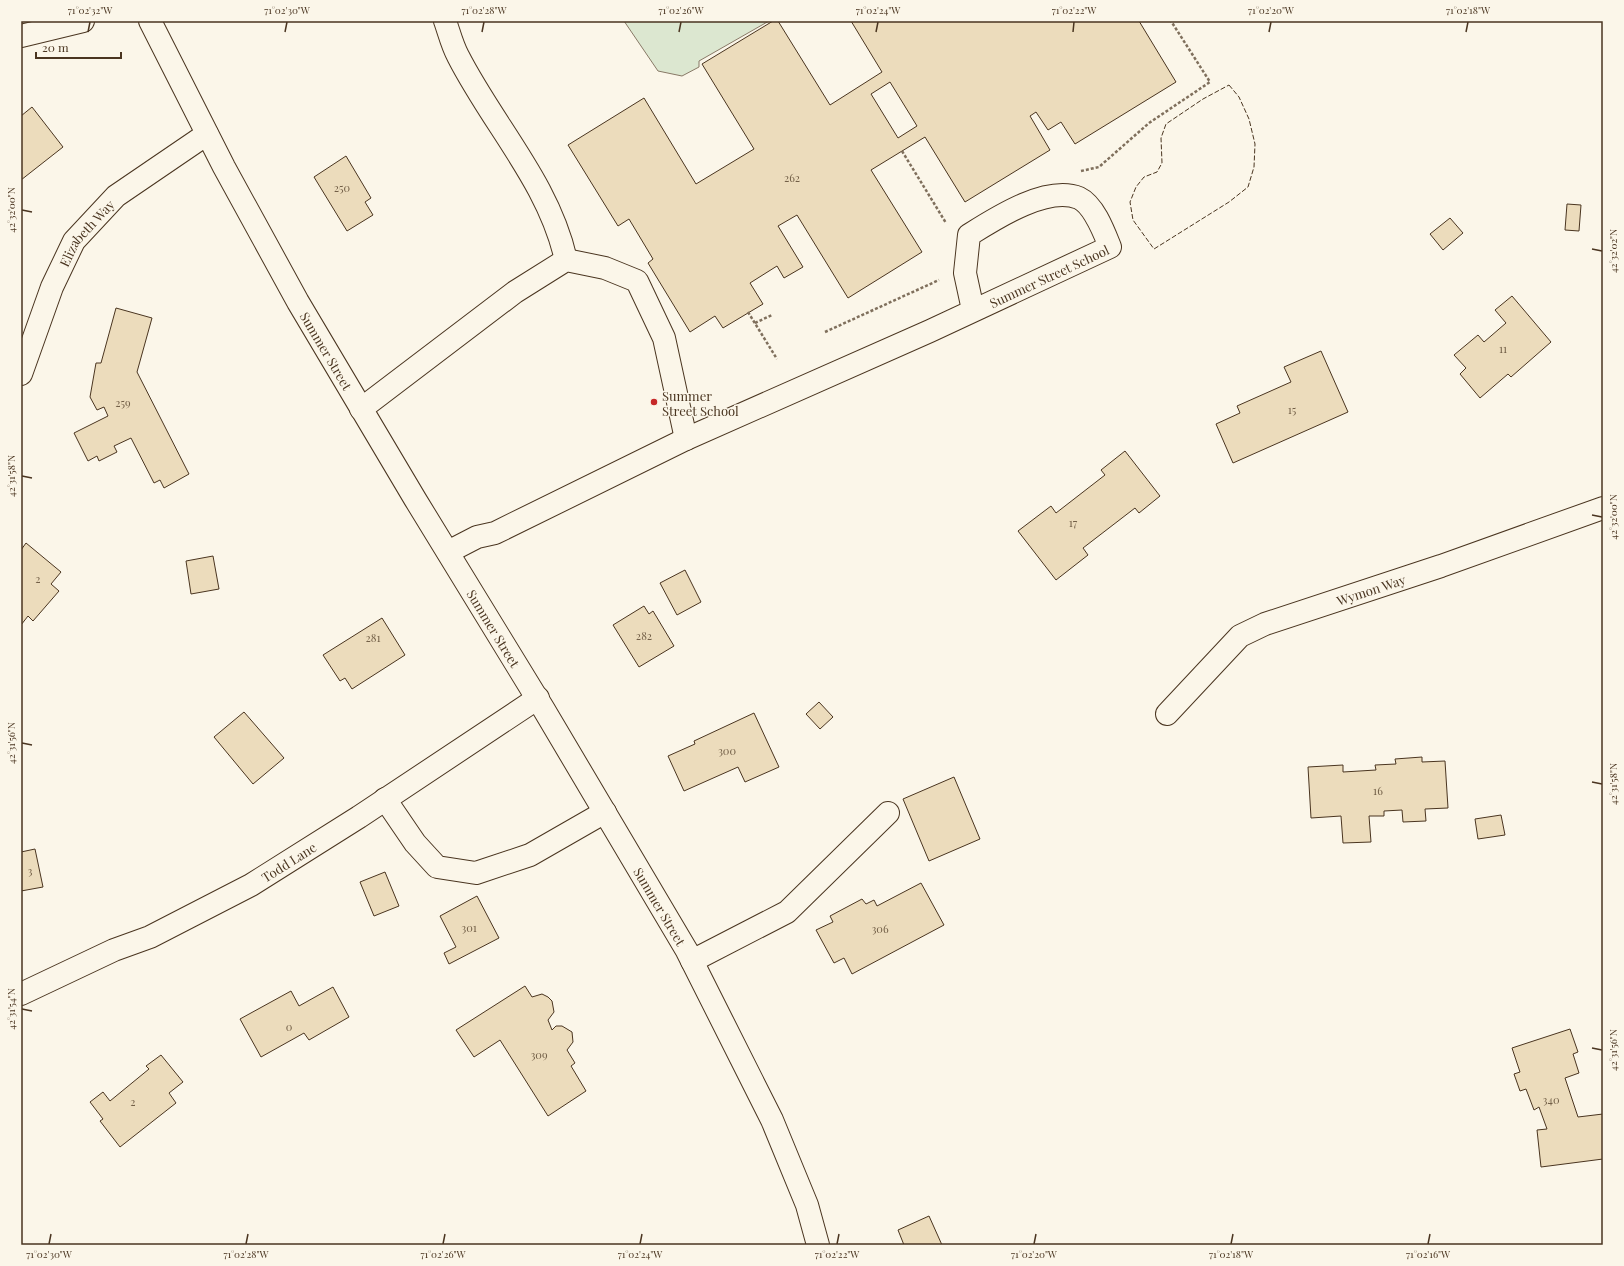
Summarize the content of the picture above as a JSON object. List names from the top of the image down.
{
  "streets": {
    "main road": [
      "Elizabeth Way",
      "Summer Street School",
      "Summer Street",
      "Wymon Way",
      "Todd Lane"
    ]
  },
  "crossings": [
    ["Elizabeth Way", "Summer Street"],
    ["Summer Street School", "Summer Street"],
    ["Summer Street", "Todd Lane"]
  ],
  "places": ["Summer Street School"],
  "house_numbers": [
    "262",
    "250",
    "11",
    "259",
    "15",
    "17",
    "2",
    "282",
    "281",
    "300",
    "16",
    "3",
    "301",
    "306",
    "0",
    "309",
    "340",
    "2"
  ],
  "scale_bar": "20 m",
  "coordinates": [
    "71°02'32\"W",
    "71°02'30\"W",
    "71°02'28\"W",
    "71°02'26\"W",
    "71°02'24\"W",
    "71°02'22\"W",
    "71°02'20\"W",
    "71°02'18\"W",
    "42°32'00\"N",
    "42°32'02\"N",
    "42°31'58\"N",
    "42°31'56\"N",
    "42°31'54\"N",
    "71°02'16\"W"
  ]
}
